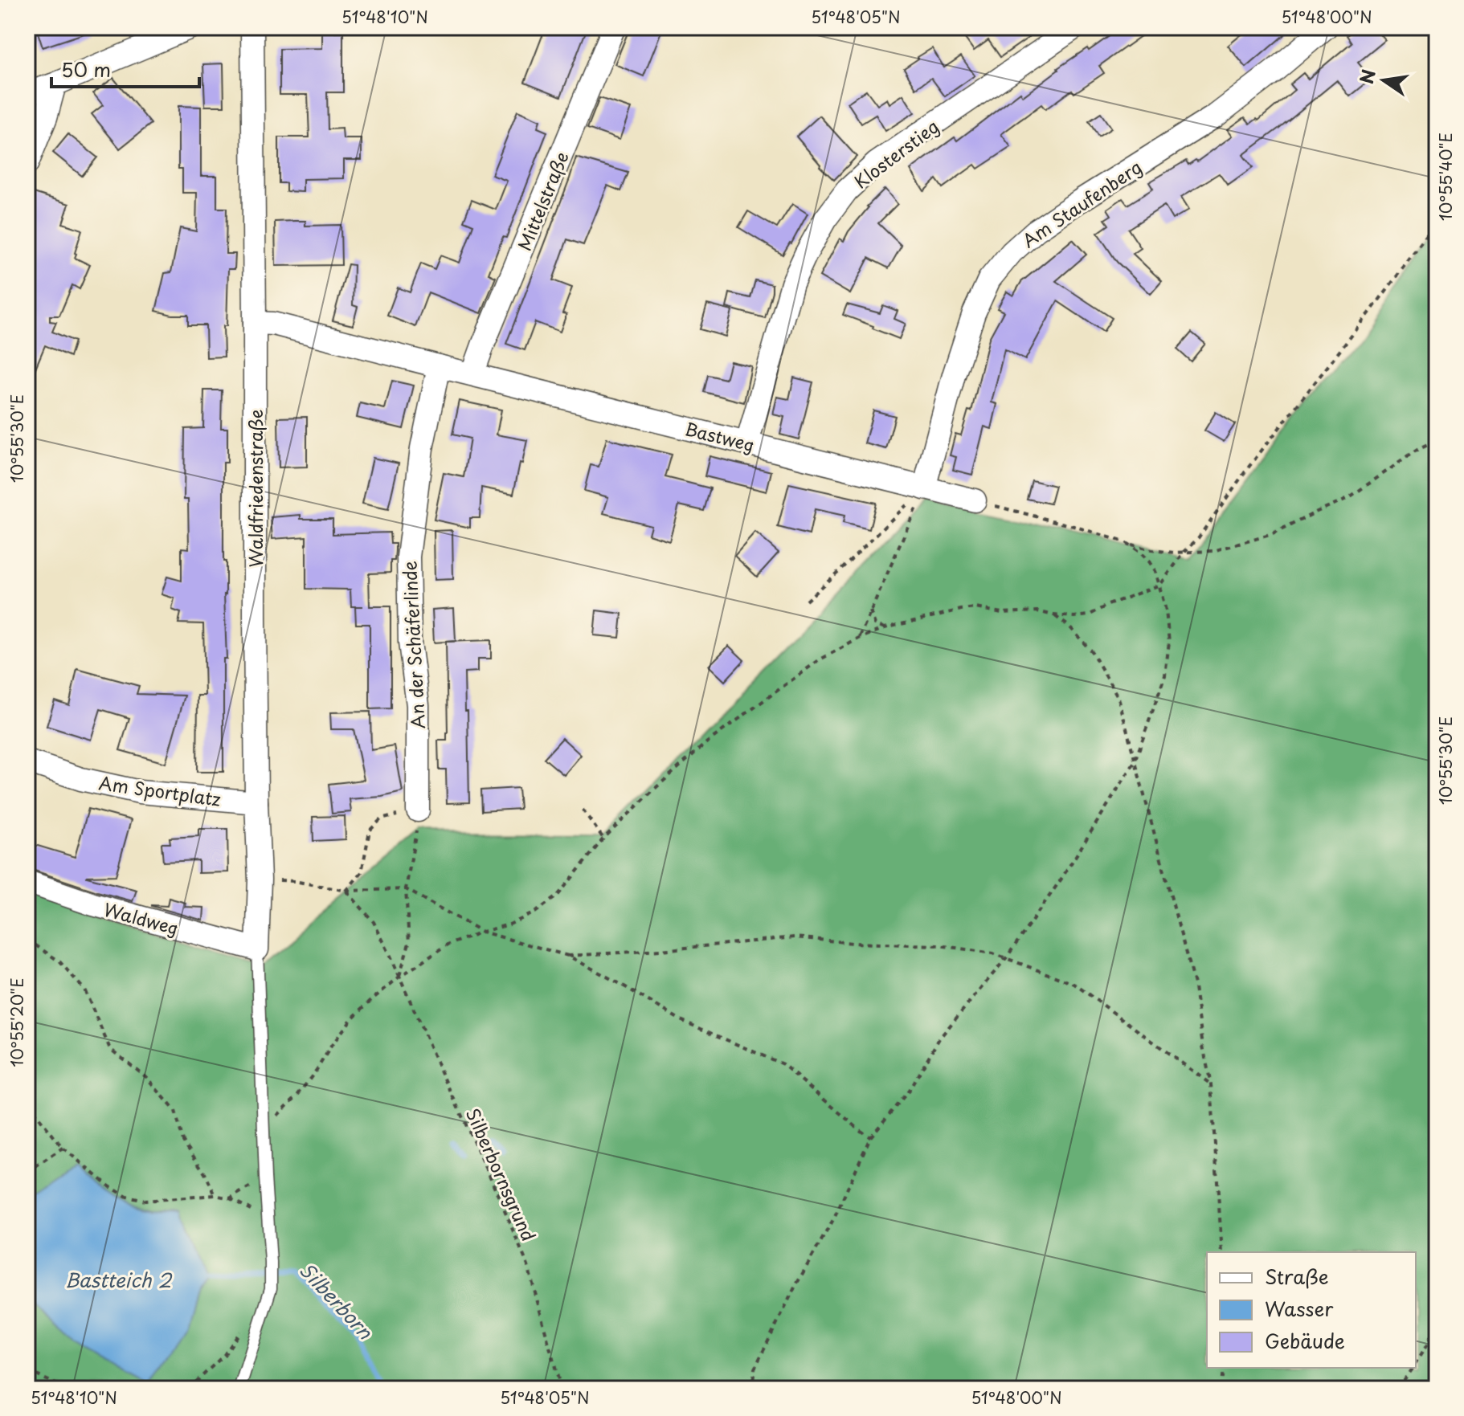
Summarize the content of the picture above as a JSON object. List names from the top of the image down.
{
  "streets": {
    "street": [
      "Klosterstieg",
      "Mittelstraße",
      "Am Staufenberg",
      "Bastweg",
      "Waldfriedenstraße",
      "An der Schäferlinde",
      "Am Sportplatz",
      "Waldweg"
    ],
    "path": ["Silberbornsgrund"]
  },
  "crossings": [
    ["Klosterstieg", "Bastweg"],
    ["Mittelstraße", "Bastweg"],
    ["Am Staufenberg", "Bastweg"],
    ["Bastweg", "Waldfriedenstraße"],
    ["Bastweg", "An der Schäferlinde"],
    ["Waldfriedenstraße", "Am Sportplatz"],
    ["Waldfriedenstraße", "Waldweg"]
  ],
  "water": ["Bastteich 2", "Silberborn"],
  "legend": ["Straße", "Wasser", "Gebäude"],
  "scale_bar": "50 m",
  "north": "left",
  "coordinates": [
    "51°48'10\"N",
    "51°48'05\"N",
    "51°48'00\"N",
    "10°55'40\"E",
    "10°55'30\"E",
    "10°55'20\"E"
  ]
}
